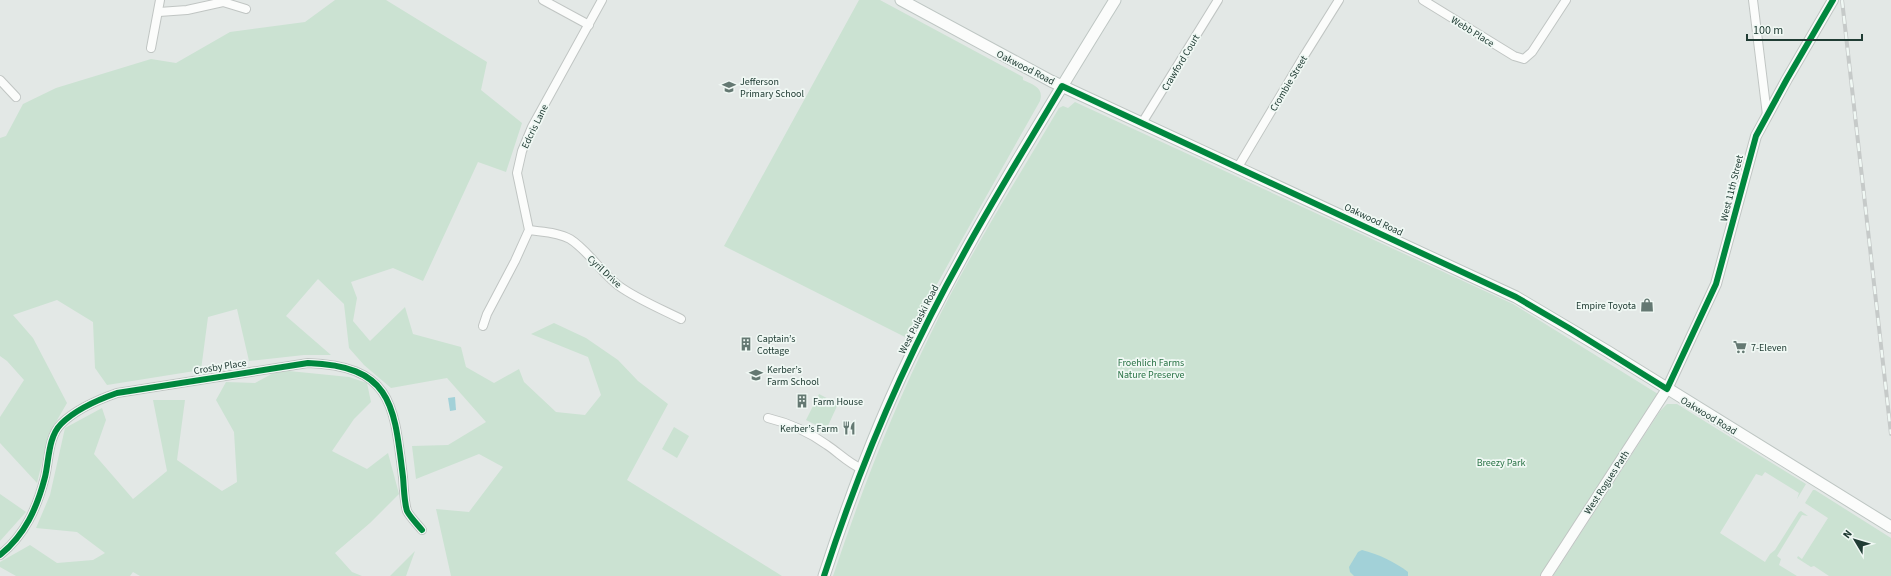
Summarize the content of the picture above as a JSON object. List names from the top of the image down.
{
  "streets": {
    "main road": ["Oakwood Road", "West Pulaski Road"],
    "street": [
      "Webb Place",
      "Crawford Court",
      "Crombie Street",
      "Edcris Lane",
      "West 11th Street",
      "Cyril Drive",
      "Crosby Place",
      "West Rogues Path"
    ]
  },
  "crossings": [
    ["Crawford Court", "Oakwood Road"],
    ["Oakwood Road", "Crombie Street"],
    ["Oakwood Road", "West 11th Street"],
    ["Oakwood Road", "West Pulaski Road"],
    ["Oakwood Road", "West Rogues Path"],
    ["Edcris Lane", "Cyril Drive"],
    ["West 11th Street", "West Rogues Path"]
  ],
  "parks": ["Froehlich Farms Nature Preserve", "Breezy Park"],
  "places": {
    "school or university": ["Jefferson Primary School", "Kerber’s Farm School"],
    "shop": ["Empire Toyota"],
    "building": ["Captain’s Cottage", "Farm House"],
    "supermarket": ["7-Eleven"],
    "restaurant": ["Kerber’s Farm"]
  },
  "scale_bar": "100 m",
  "north": "top left"
}
